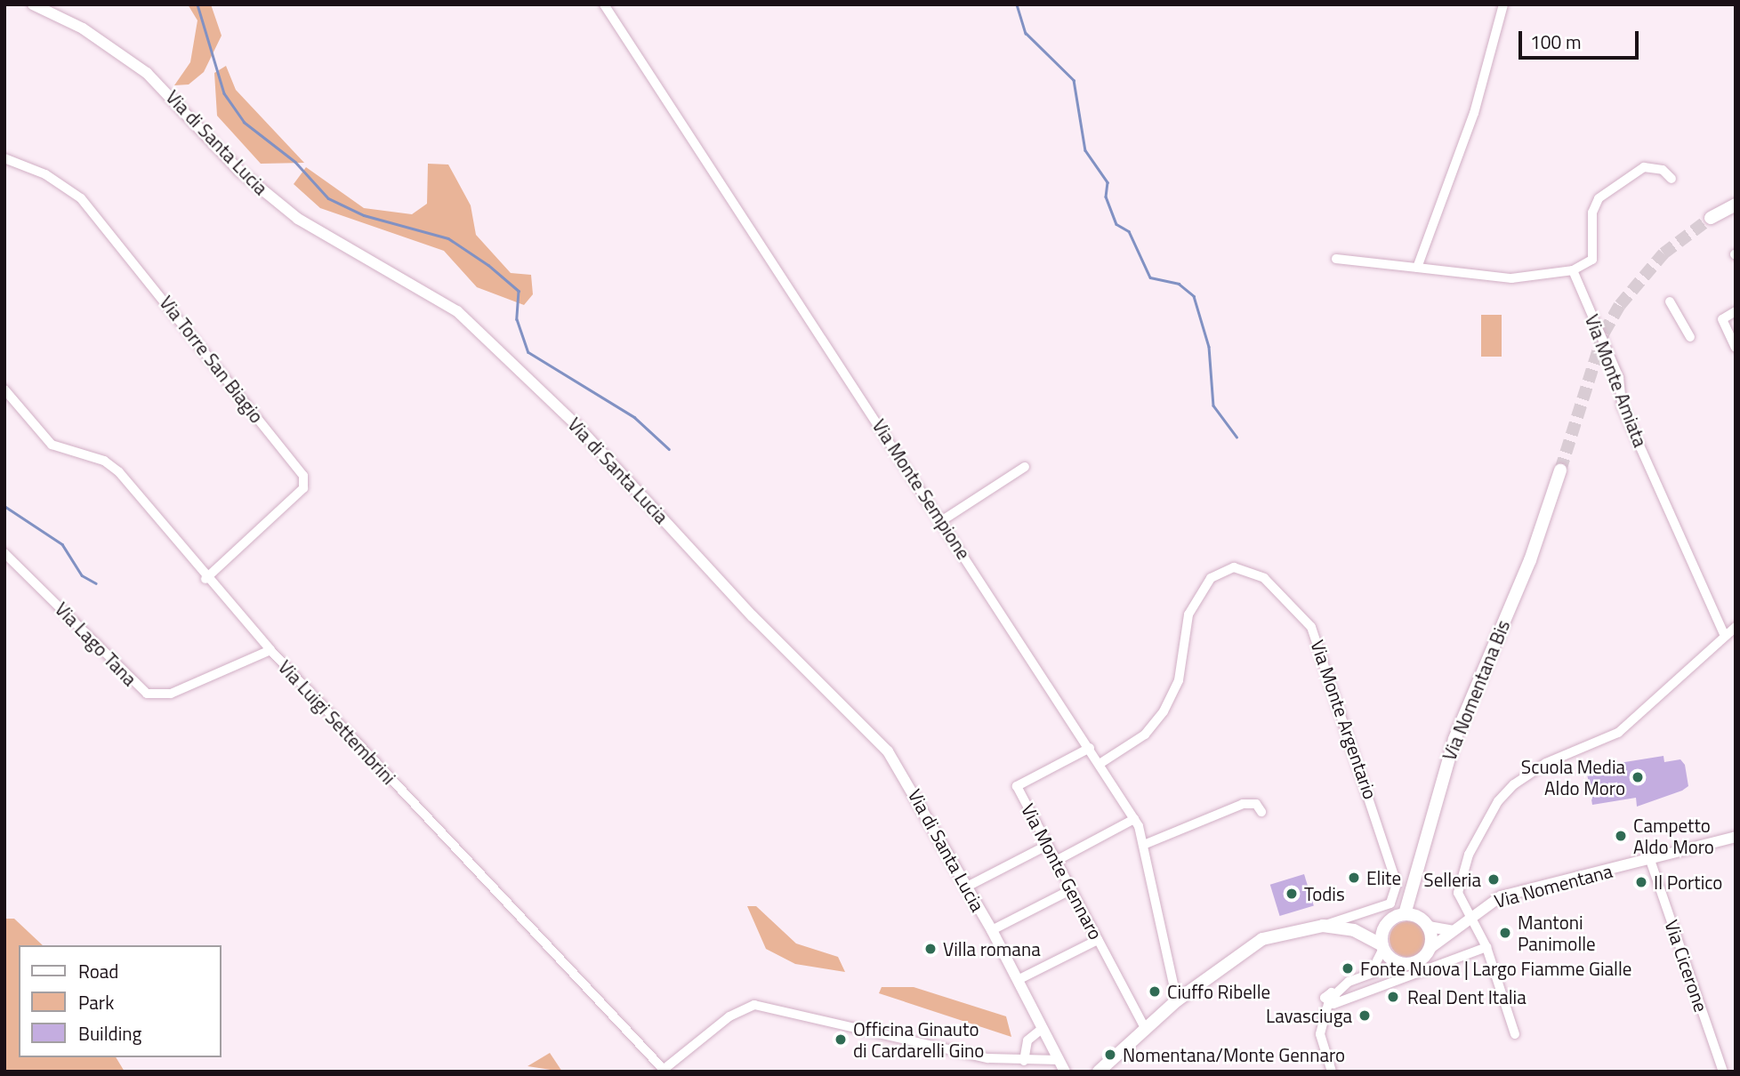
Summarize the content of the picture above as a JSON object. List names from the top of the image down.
{
  "streets": {
    "main road": ["Via Nomentana Bis"],
    "street": [
      "Via di Santa Lucia",
      "Via Torre San Biagio",
      "Via Monte Amiata",
      "Via Monte Sempione",
      "Via Lago Tana",
      "Via Monte Argentario",
      "Via Luigi Settembrini",
      "Via Monte Gennaro",
      "Via Nomentana",
      "Via Cicerone"
    ]
  },
  "crossings": [
    ["Via Torre San Biagio", "Via Luigi Settembrini"],
    ["Via Monte Sempione", "Via Monte Argentario"],
    ["Via Monte Sempione", "Via Monte Gennaro"],
    ["Via Lago Tana", "Via Luigi Settembrini"],
    ["Via Nomentana Bis", "Via Nomentana"],
    ["Via Nomentana", "Via Cicerone"]
  ],
  "places": [
    "Scuola Media Aldo Moro",
    "Campetto Aldo Moro",
    "Elite",
    "Selleria",
    "Il Portico",
    "Todis",
    "Mantoni Panimolle",
    "Villa romana",
    "Fonte Nuova | Largo Fiamme Gialle",
    "Ciuffo Ribelle",
    "Real Dent Italia",
    "Lavasciuga",
    "Officina Ginauto di Cardarelli Gino",
    "Nomentana/Monte Gennaro"
  ],
  "legend": ["Road", "Park", "Building"],
  "scale_bar": "100 m"
}
